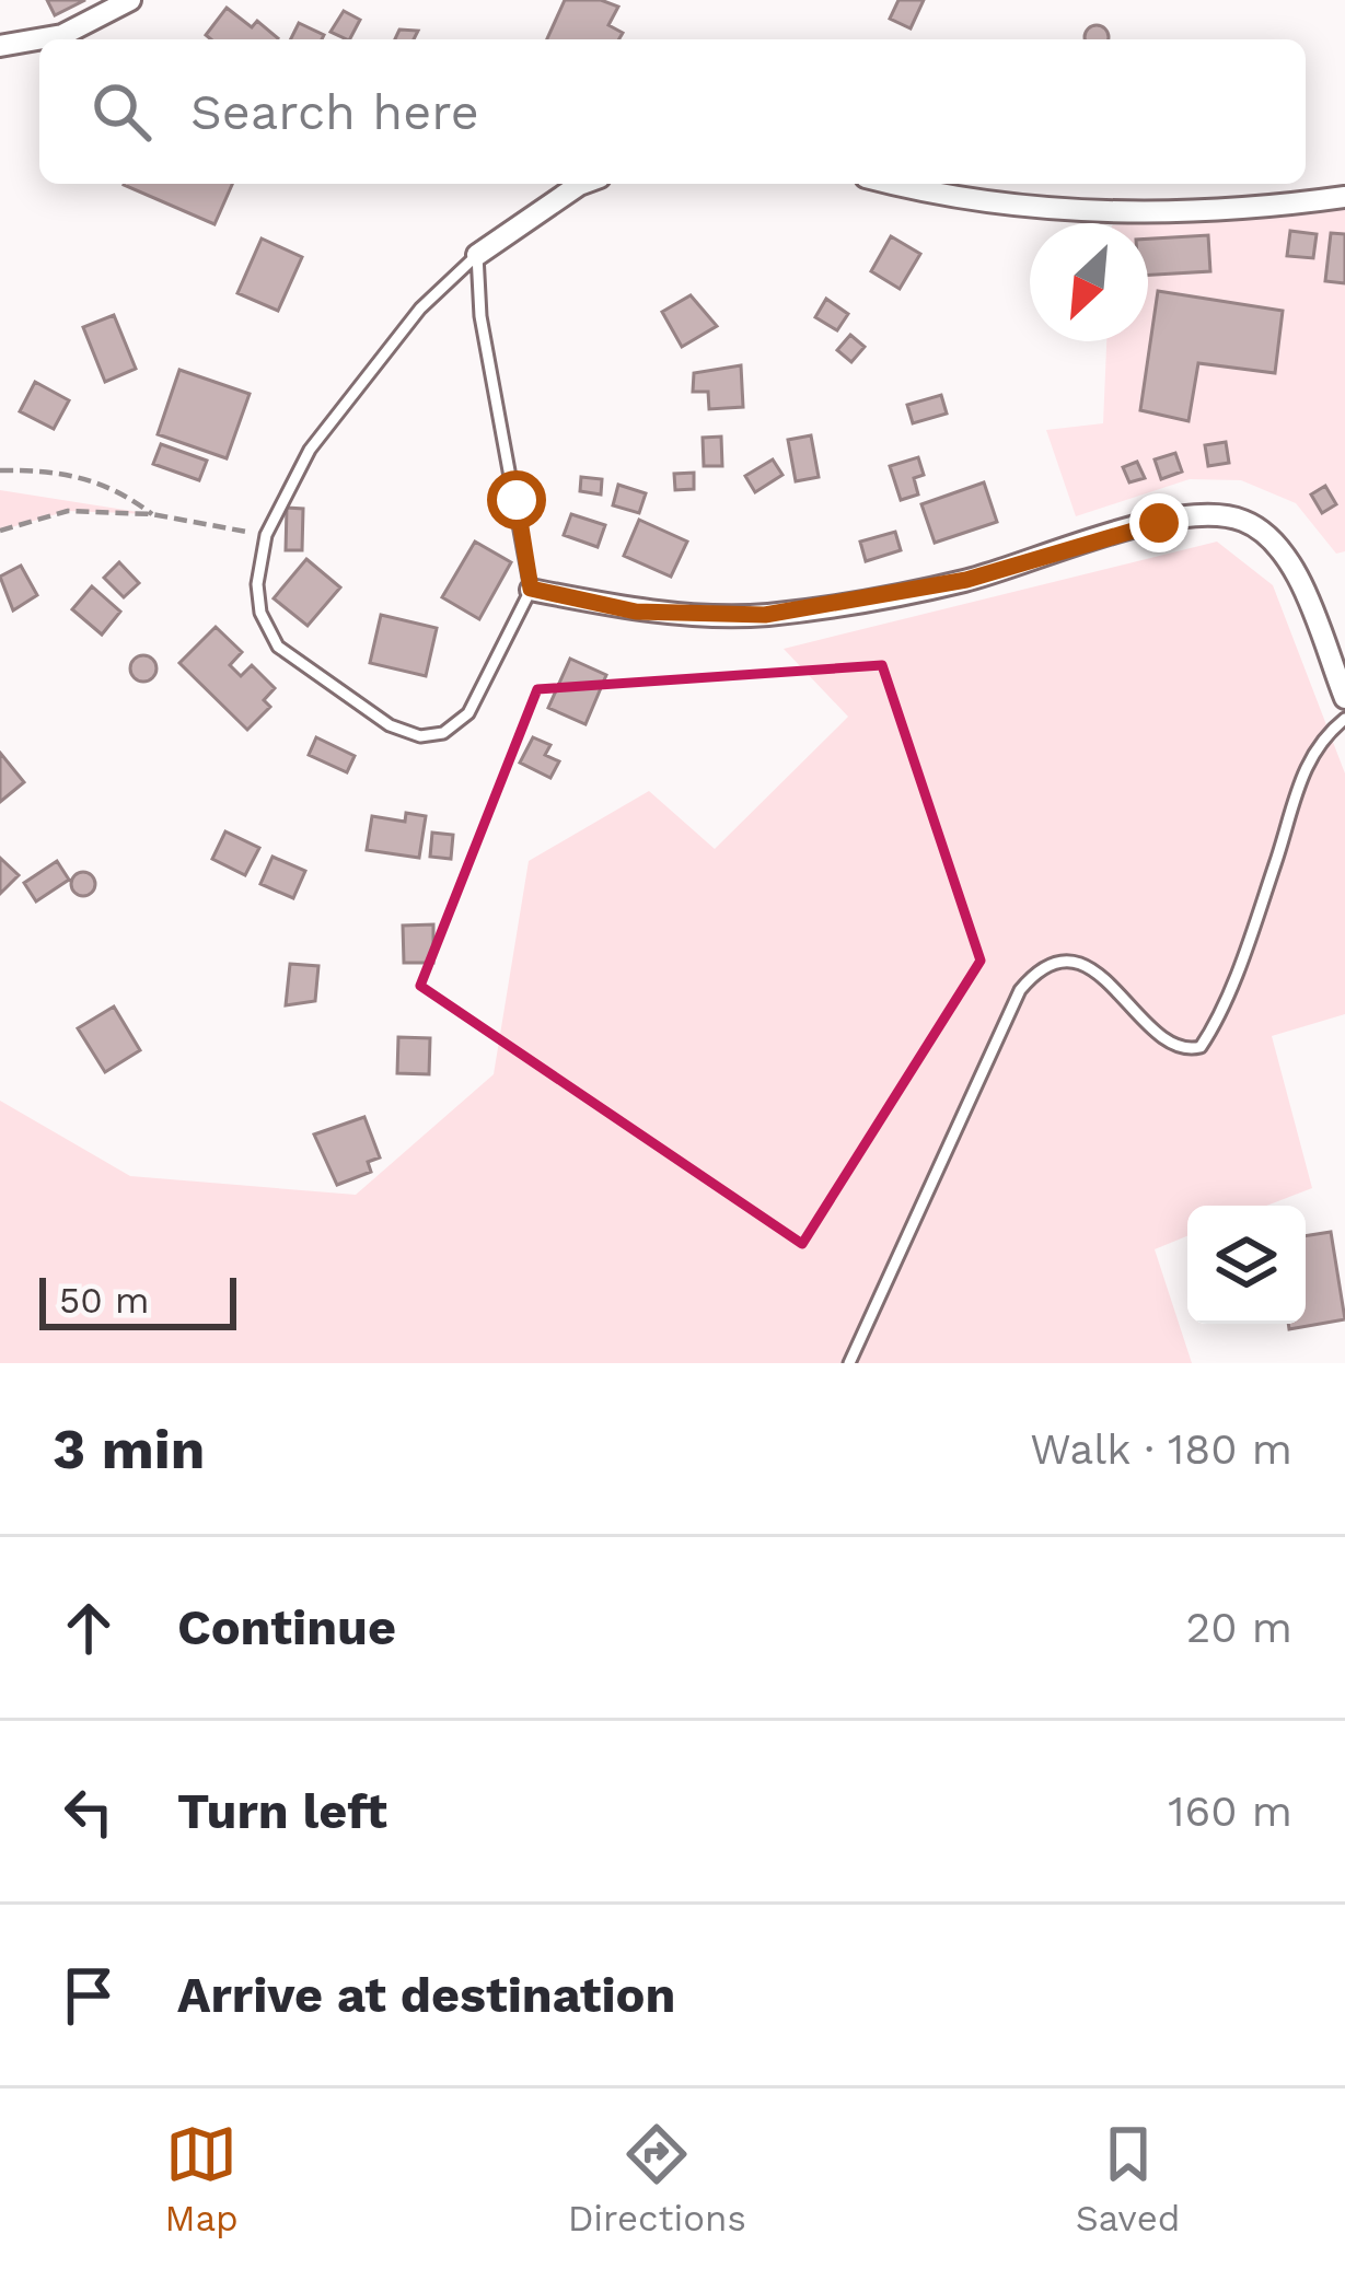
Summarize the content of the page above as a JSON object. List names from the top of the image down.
{
  "scale_bar": "50 m",
  "north": "bottom left",
  "page": {
    "search": "Search here",
    "scale": "50 m",
    "heading": ["3 min", "Walk · 180 m"],
    "list": [
      ["Continue", "20 m"],
      ["Turn left", "160 m"],
      "Arrive at destination"
    ],
    "nav": ["Map", "Directions", "Saved"]
  }
}
